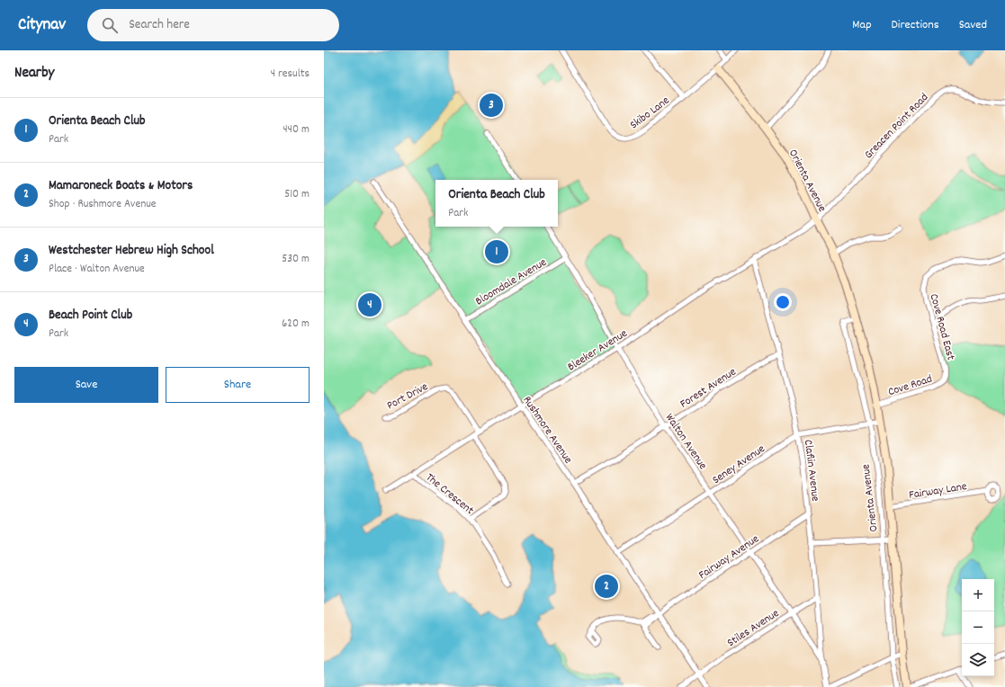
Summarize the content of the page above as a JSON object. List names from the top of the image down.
{
  "streets": {
    "street": [
      "Skibo Lane",
      "Greacen Point Road",
      "Orienta Avenue",
      "Bloomdale Avenue",
      "Cove Road East",
      "Bleeker Avenue",
      "Cove Road",
      "Forest Avenue",
      "Port Drive",
      "Rushmore Avenue",
      "Walton Avenue",
      "Seney Avenue",
      "Claflin Avenue",
      "Fairway Lane",
      "The Crescent",
      "Fairway Avenue",
      "Stiles Avenue"
    ]
  },
  "crossings": [
    ["Skibo Lane", "Orienta Avenue"],
    ["Greacen Point Road", "Orienta Avenue"],
    ["Greacen Point Road", "Bleeker Avenue"],
    ["Orienta Avenue", "Bleeker Avenue"],
    ["Orienta Avenue", "Cove Road"],
    ["Orienta Avenue", "Seney Avenue"],
    ["Orienta Avenue", "Fairway Lane"],
    ["Bloomdale Avenue", "Rushmore Avenue"],
    ["Bloomdale Avenue", "Walton Avenue"],
    ["Cove Road East", "Cove Road"],
    ["Bleeker Avenue", "Port Drive"],
    ["Bleeker Avenue", "Rushmore Avenue"],
    ["Bleeker Avenue", "Walton Avenue"],
    ["Bleeker Avenue", "Claflin Avenue"],
    ["Bleeker Avenue", "The Crescent"],
    ["Forest Avenue", "Rushmore Avenue"],
    ["Forest Avenue", "Walton Avenue"],
    ["Forest Avenue", "Claflin Avenue"],
    ["Rushmore Avenue", "Seney Avenue"],
    ["Rushmore Avenue", "Fairway Avenue"],
    ["Rushmore Avenue", "Stiles Avenue"],
    ["Walton Avenue", "Seney Avenue"],
    ["Walton Avenue", "Claflin Avenue"],
    ["Walton Avenue", "Fairway Avenue"],
    ["Walton Avenue", "Stiles Avenue"],
    ["Seney Avenue", "Claflin Avenue"],
    ["Claflin Avenue", "Fairway Avenue"],
    ["Claflin Avenue", "Stiles Avenue"]
  ],
  "page": {
    "header": "Citynav",
    "search": "Search here",
    "nav": ["Map", "Directions", "Saved"],
    "heading": ["Nearby", "4 results"],
    "pins": [
      "3",
      "1",
      "4",
      "2"
    ],
    "list": [
      {
        "mark": "1",
        "name": "Orienta Beach Club",
        "note": "Park",
        "value": "440 m"
      },
      {
        "mark": "2",
        "name": "Mamaroneck Boats & Motors",
        "note": "Shop · Rushmore Avenue",
        "value": "510 m"
      },
      {
        "mark": "3",
        "name": "Westchester Hebrew High School",
        "note": "Place · Walton Avenue",
        "value": "530 m"
      },
      {
        "mark": "4",
        "name": "Beach Point Club",
        "note": "Park",
        "value": "620 m"
      }
    ],
    "popup": ["Orienta Beach Club", "Park"],
    "buttons": ["Save", "Share"],
    "map_buttons": ["+", "−"]
  }
}
